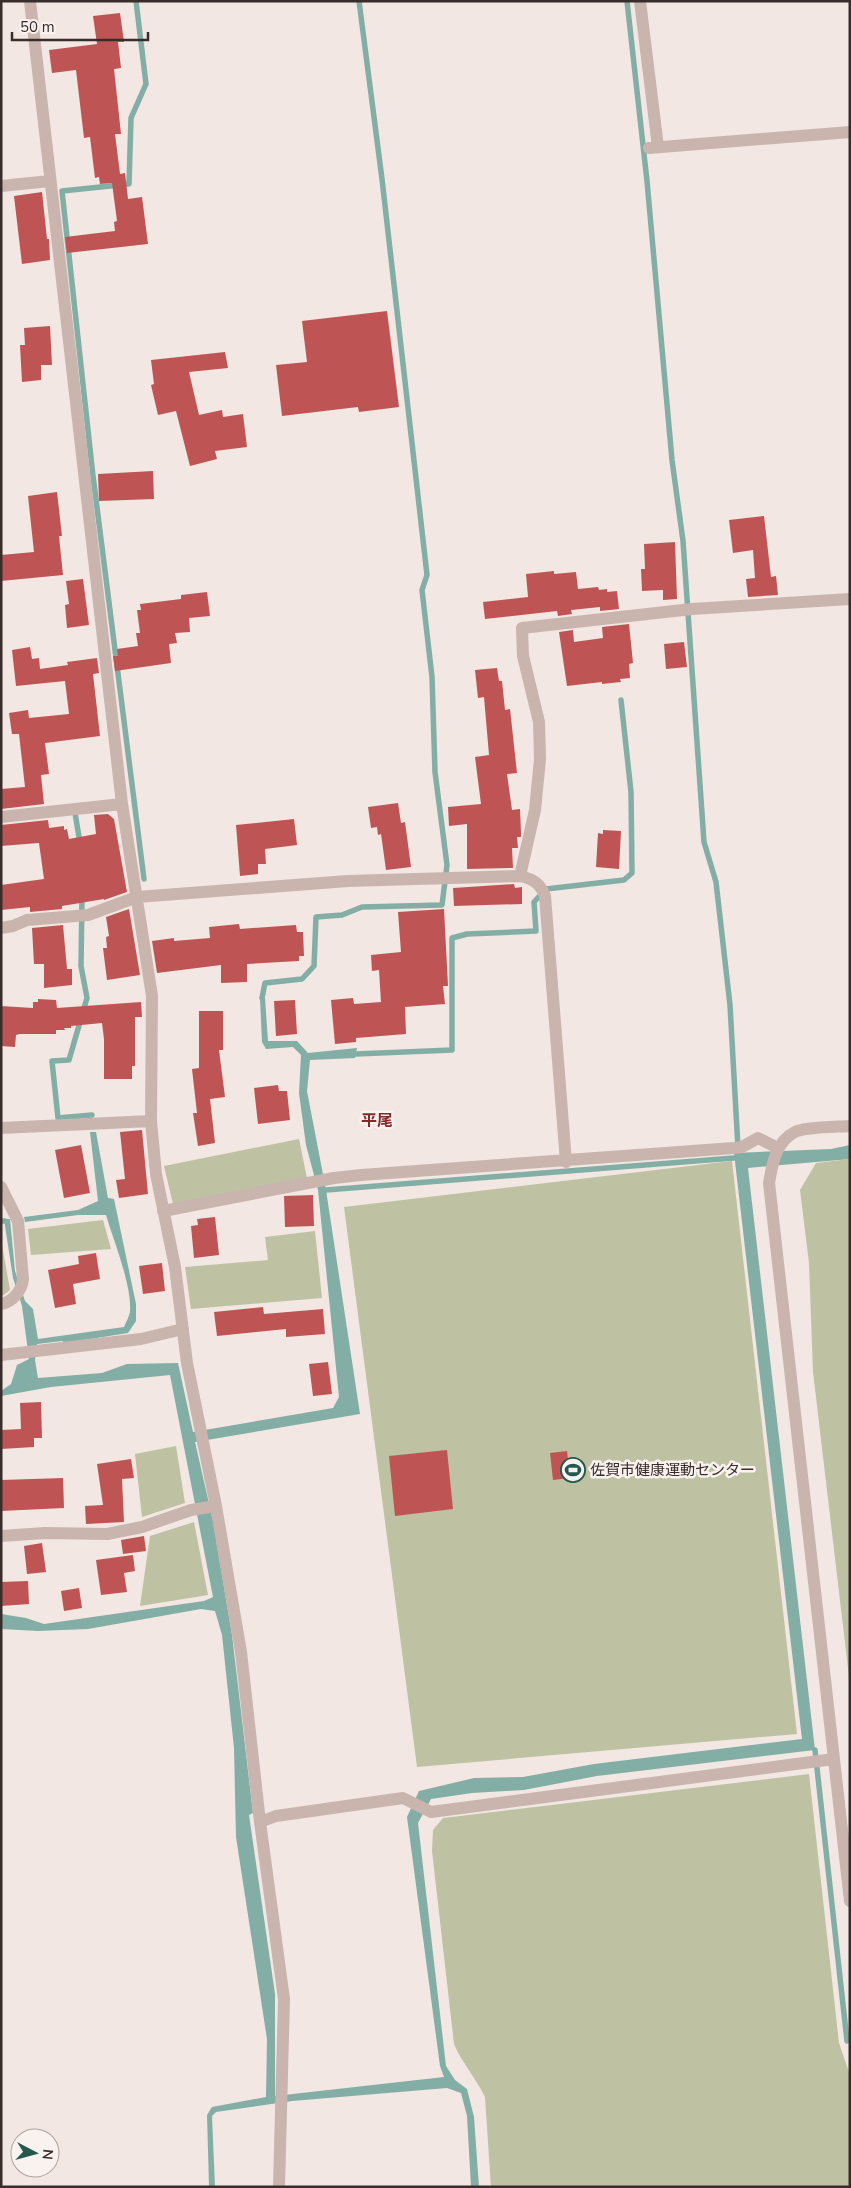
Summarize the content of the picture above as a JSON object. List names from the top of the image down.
{
  "districts": ["平尾"],
  "places": {
    "sports": ["佐賀市健康運動センター"]
  },
  "scale_bar": "50 m",
  "north": "right"
}
